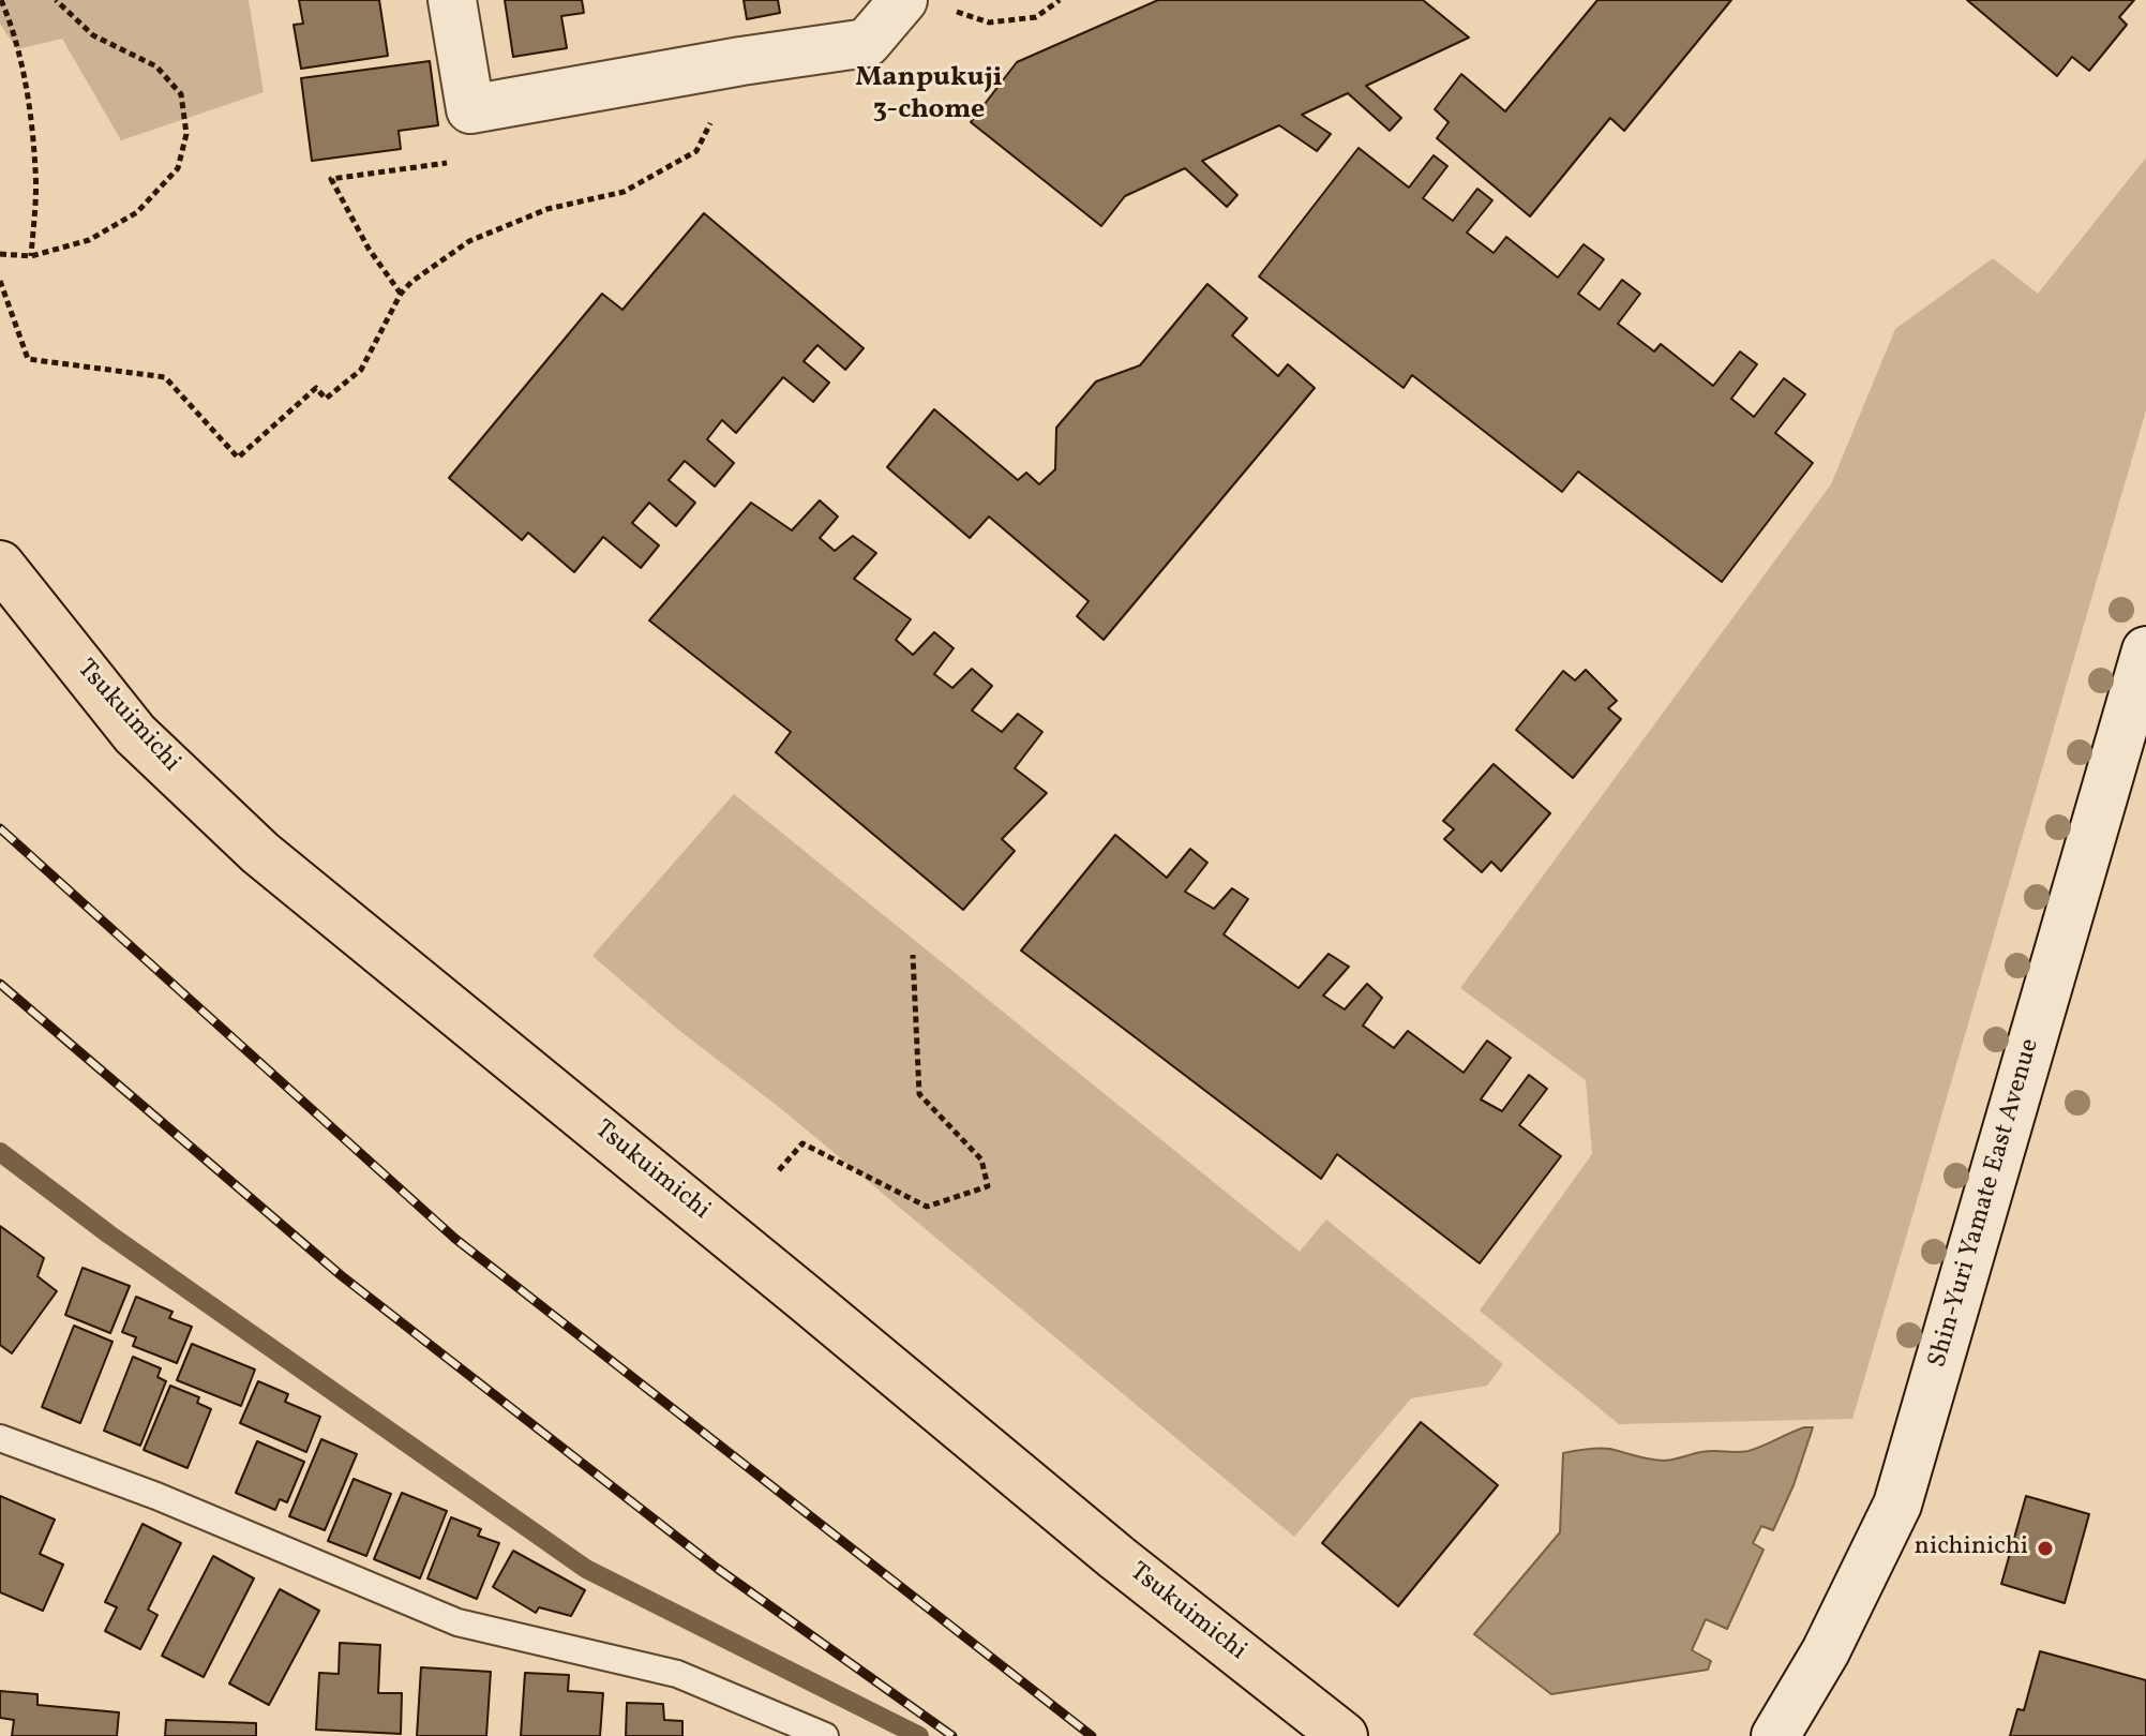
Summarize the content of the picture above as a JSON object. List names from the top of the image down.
{
  "streets": {
    "main road": ["Tsukuimichi"],
    "street": ["Shin-Yuri Yamate East Avenue"]
  },
  "districts": ["Manpukuji 3-chome"],
  "places": ["nichinichi"]
}
